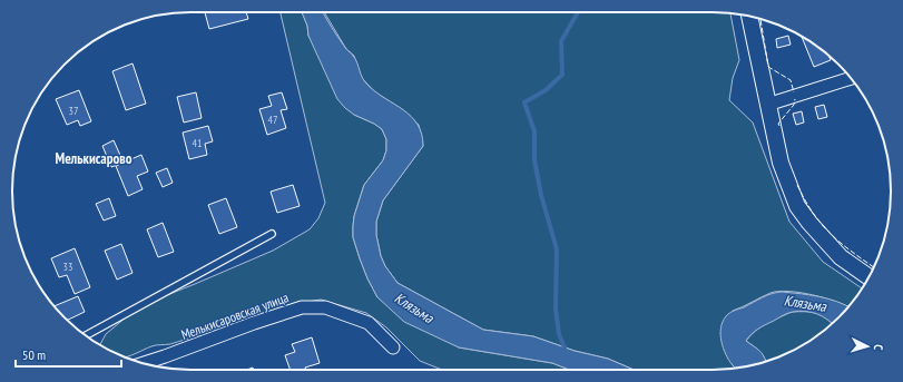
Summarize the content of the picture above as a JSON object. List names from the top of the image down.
{
  "streets": {
    "street": ["Мелькисаровская улица"]
  },
  "districts": ["Мелькисарово"],
  "water": ["Клязьма"],
  "house_numbers": [
    "37",
    "47",
    "41",
    "33"
  ],
  "scale_bar": "50 m",
  "north": "right"
}
